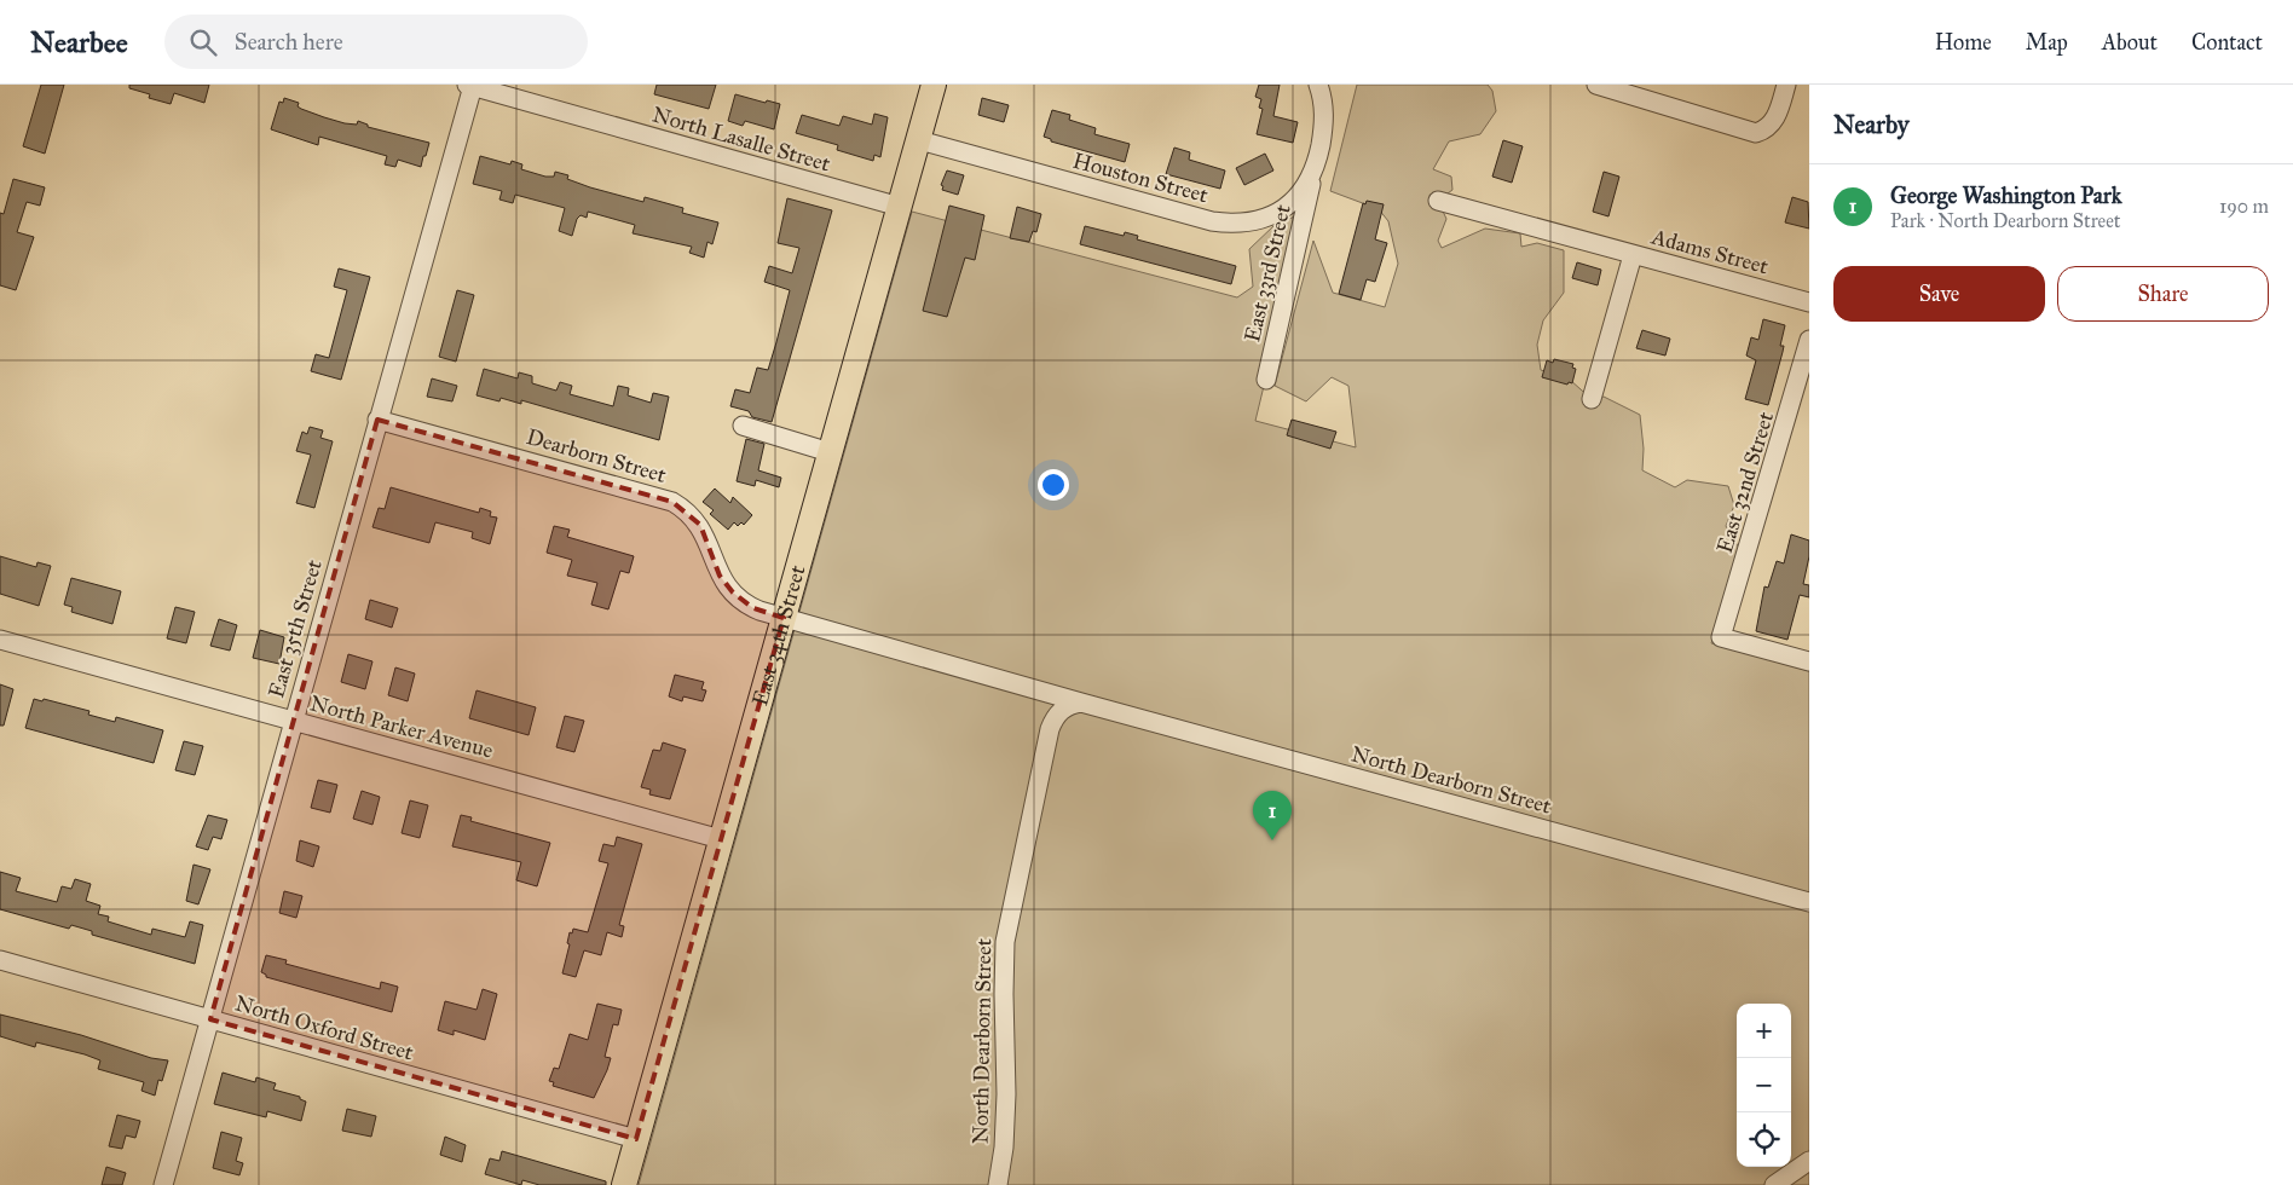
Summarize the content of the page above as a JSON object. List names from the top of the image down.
{
  "streets": {
    "main road": ["East 34th Street"],
    "street": [
      "North Lasalle Street",
      "Houston Street",
      "Adams Street",
      "East 33rd Street",
      "Dearborn Street",
      "East 32nd Street",
      "East 35th Street",
      "North Parker Avenue",
      "North Dearborn Street",
      "North Oxford Street"
    ]
  },
  "crossings": [
    ["North Lasalle Street", "East 35th Street"],
    ["North Lasalle Street", "East 34th Street"],
    ["Houston Street", "East 33rd Street"],
    ["Houston Street", "East 34th Street"],
    ["Dearborn Street", "East 35th Street"],
    ["Dearborn Street", "East 34th Street"],
    ["Dearborn Street", "North Dearborn Street"],
    ["East 35th Street", "North Parker Avenue"],
    ["East 35th Street", "North Oxford Street"],
    ["East 34th Street", "North Parker Avenue"],
    ["East 34th Street", "North Dearborn Street"],
    ["East 34th Street", "North Oxford Street"]
  ],
  "page": {
    "header": "Nearbee",
    "search": "Search here",
    "nav": [
      "Home",
      "Map",
      "About",
      "Contact"
    ],
    "heading": "Nearby",
    "list": [
      {
        "mark": "1",
        "name": "George Washington Park",
        "note": "Park · North Dearborn Street",
        "value": "190 m"
      }
    ],
    "buttons": ["Save", "Share"],
    "pins": "1",
    "map_buttons": ["+", "−"]
  }
}
